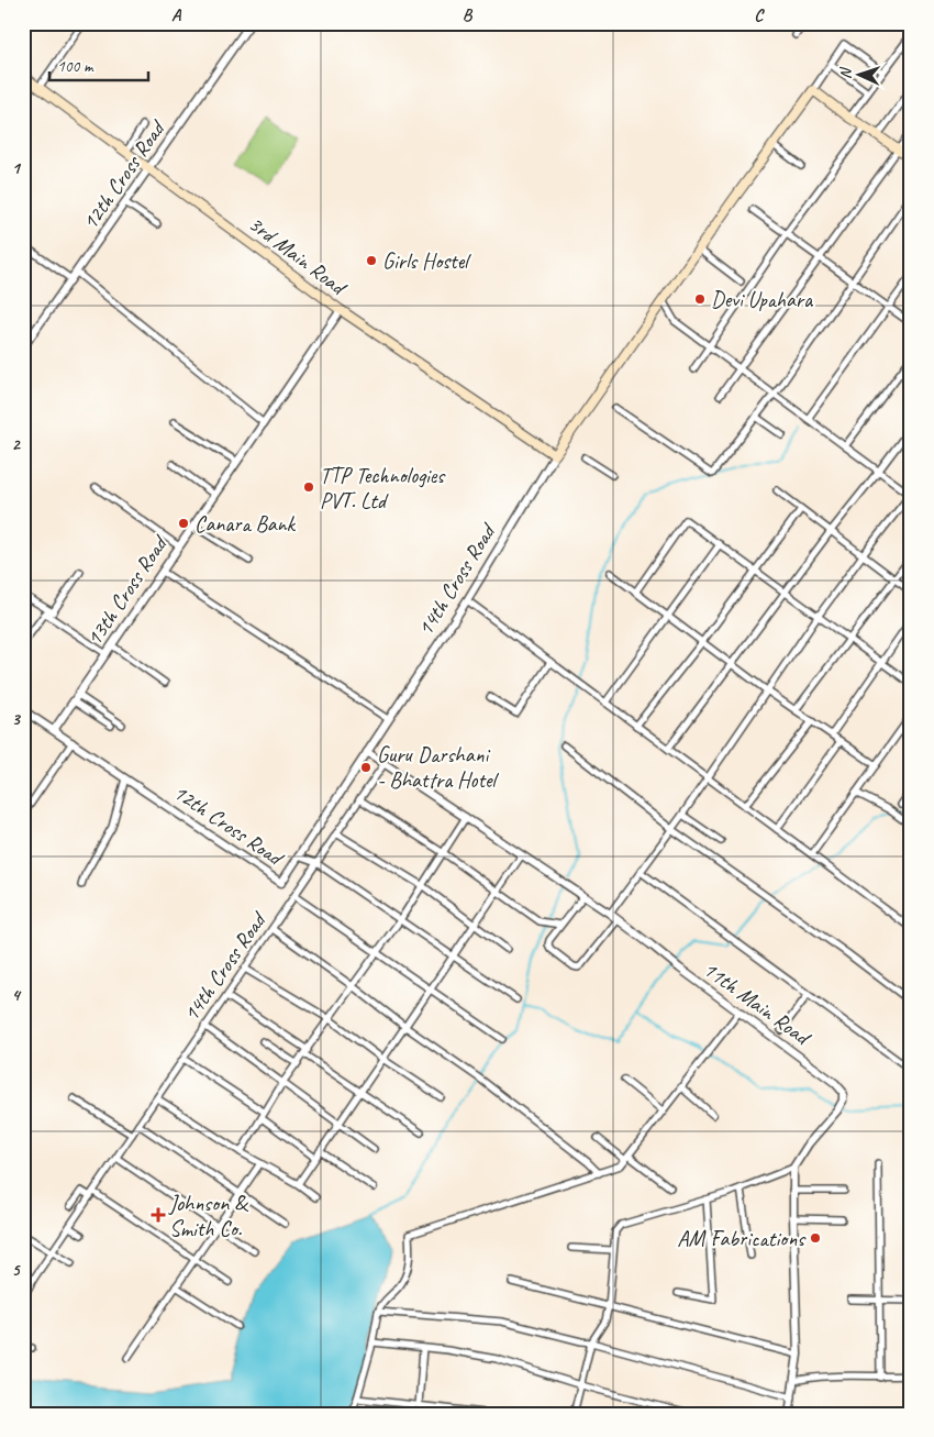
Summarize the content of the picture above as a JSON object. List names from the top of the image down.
{
  "streets": {
    "main road": ["3rd Main Road"],
    "street": [
      "12th Cross Road",
      "14th Cross Road",
      "13th Cross Road",
      "11th Main Road"
    ]
  },
  "crossings": [
    ["12th Cross Road", "3rd Main Road"],
    ["12th Cross Road", "14th Cross Road"],
    ["12th Cross Road", "13th Cross Road"],
    ["12th Cross Road", "11th Main Road"],
    ["3rd Main Road", "14th Cross Road"],
    ["3rd Main Road", "13th Cross Road"],
    ["14th Cross Road", "11th Main Road"]
  ],
  "places": {
    "other": [
      "Girls Hostel",
      "Devi Upahara",
      "TTP Technologies PVT. Ltd",
      "Canara Bank",
      "Guru Darshani - Bhattra Hotel",
      "AM Fabrications"
    ],
    "health": ["Johnson & Smith Co."]
  },
  "scale_bar": "100 m",
  "north": "left",
  "grid": {
    "columns": ["A", "B", "C"],
    "rows": [
      "1",
      "2",
      "3",
      "4",
      "5"
    ]
  }
}
